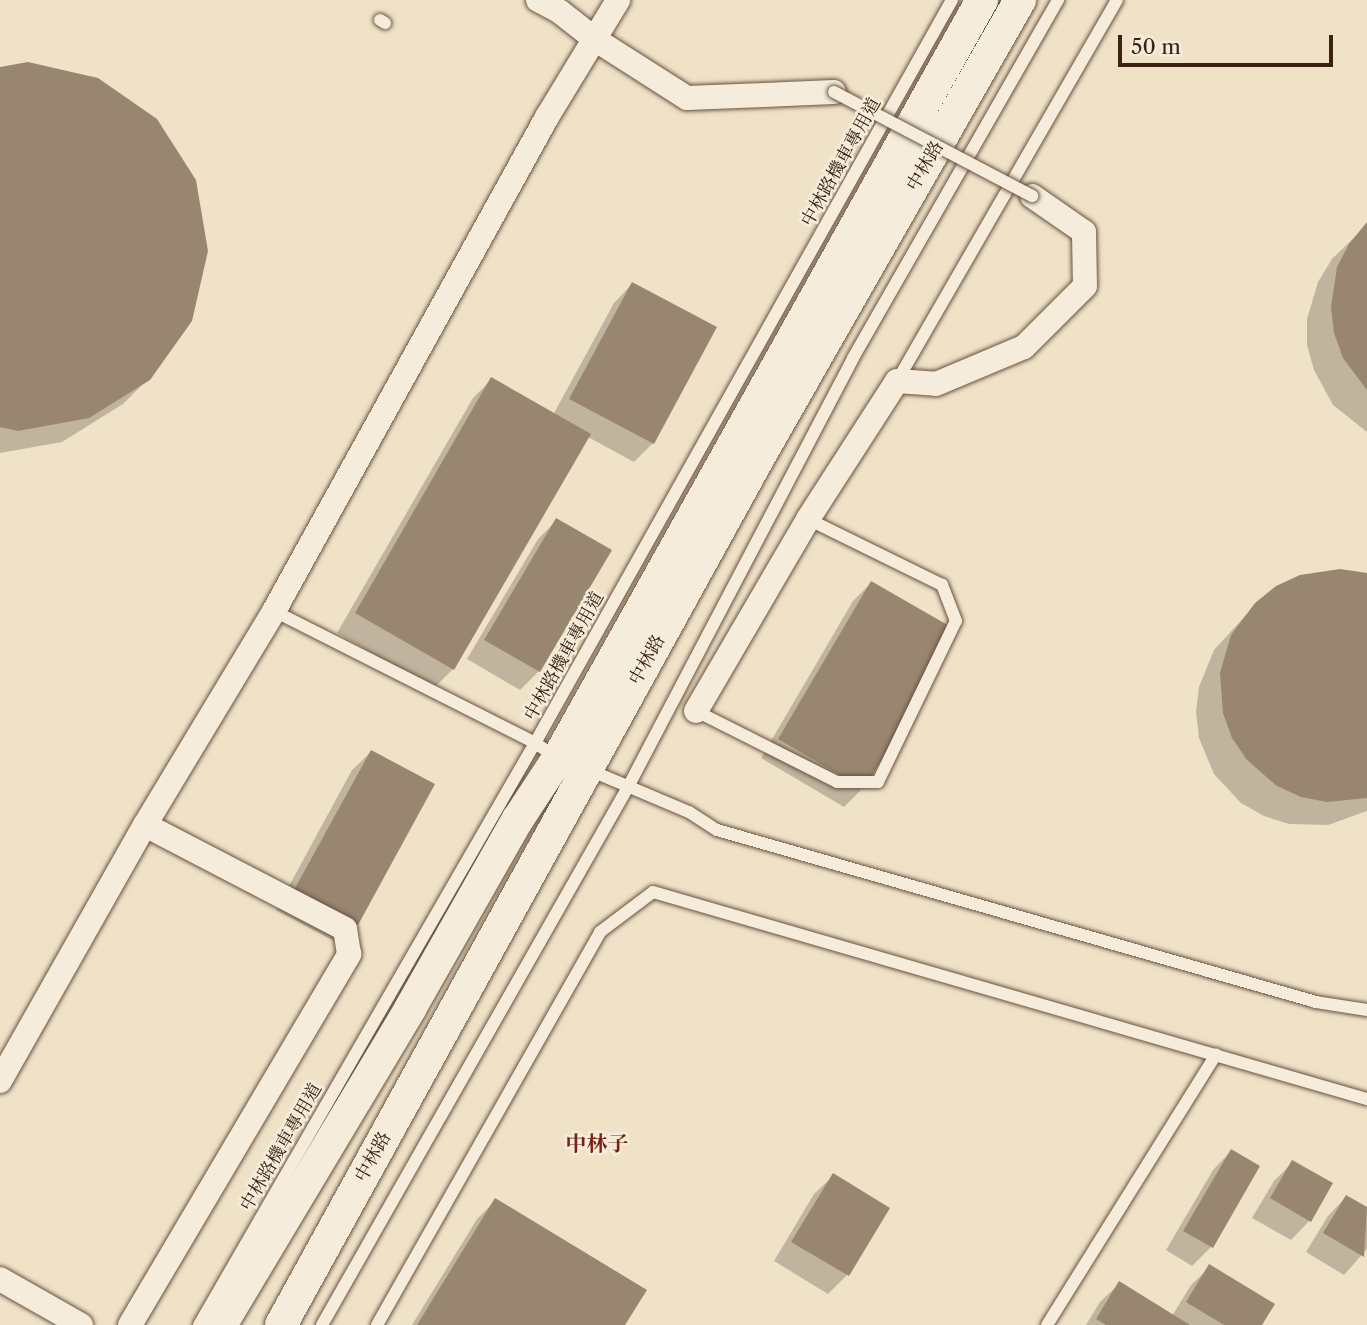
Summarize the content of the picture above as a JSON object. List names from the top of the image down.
{
  "streets": {
    "street": ["中林路"],
    "lane": ["中林路機車專用道"]
  },
  "crossings": [
    ["中林路機車專用道", "中林路"]
  ],
  "districts": ["中林子"],
  "scale_bar": "50 m"
}
